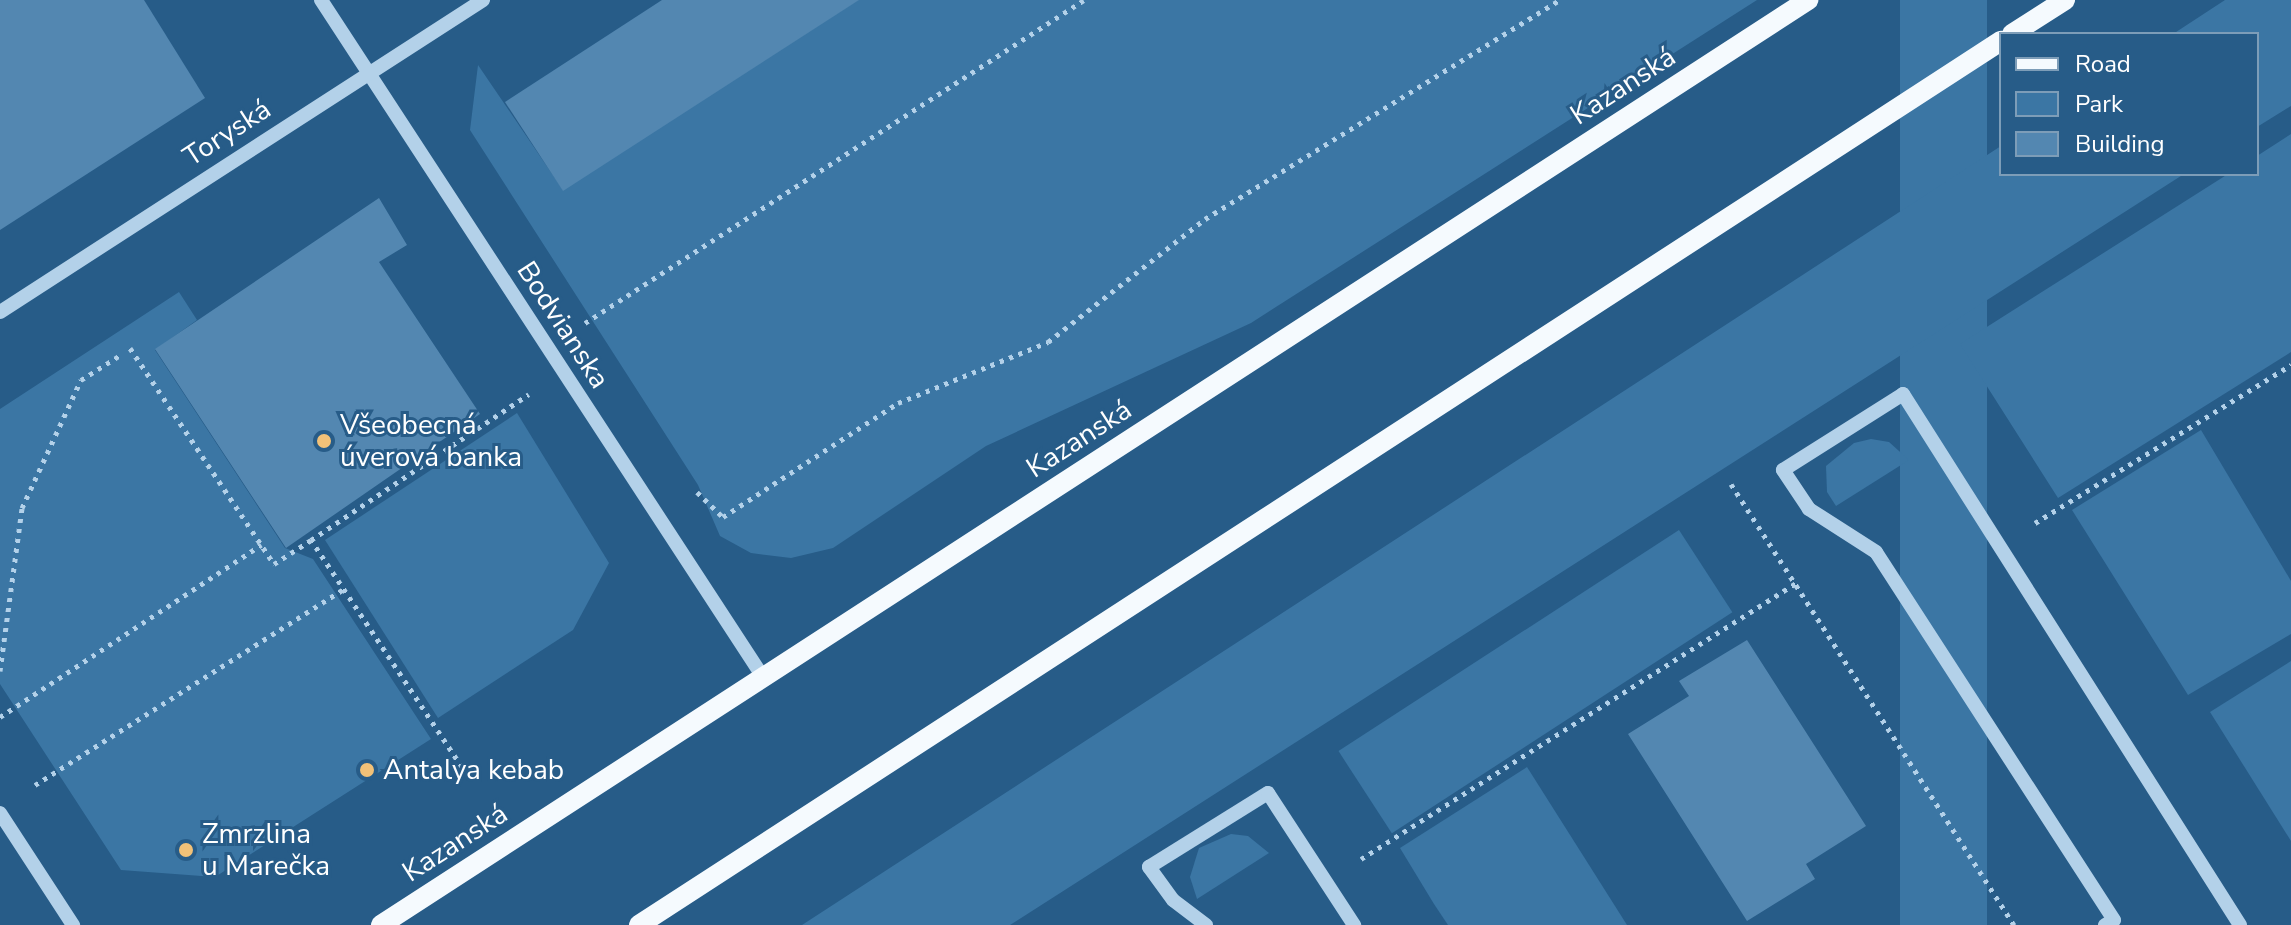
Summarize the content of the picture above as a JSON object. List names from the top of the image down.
{
  "streets": {
    "main road": ["Kazanská"],
    "street": ["Toryská", "Bodvianska"]
  },
  "crossings": [
    ["Kazanská", "Bodvianska"],
    ["Toryská", "Bodvianska"]
  ],
  "places": ["Všeobecná úverová banka", "Antalya kebab", "Zmrzlina u Marečka"],
  "legend": ["Road", "Park", "Building"]
}
